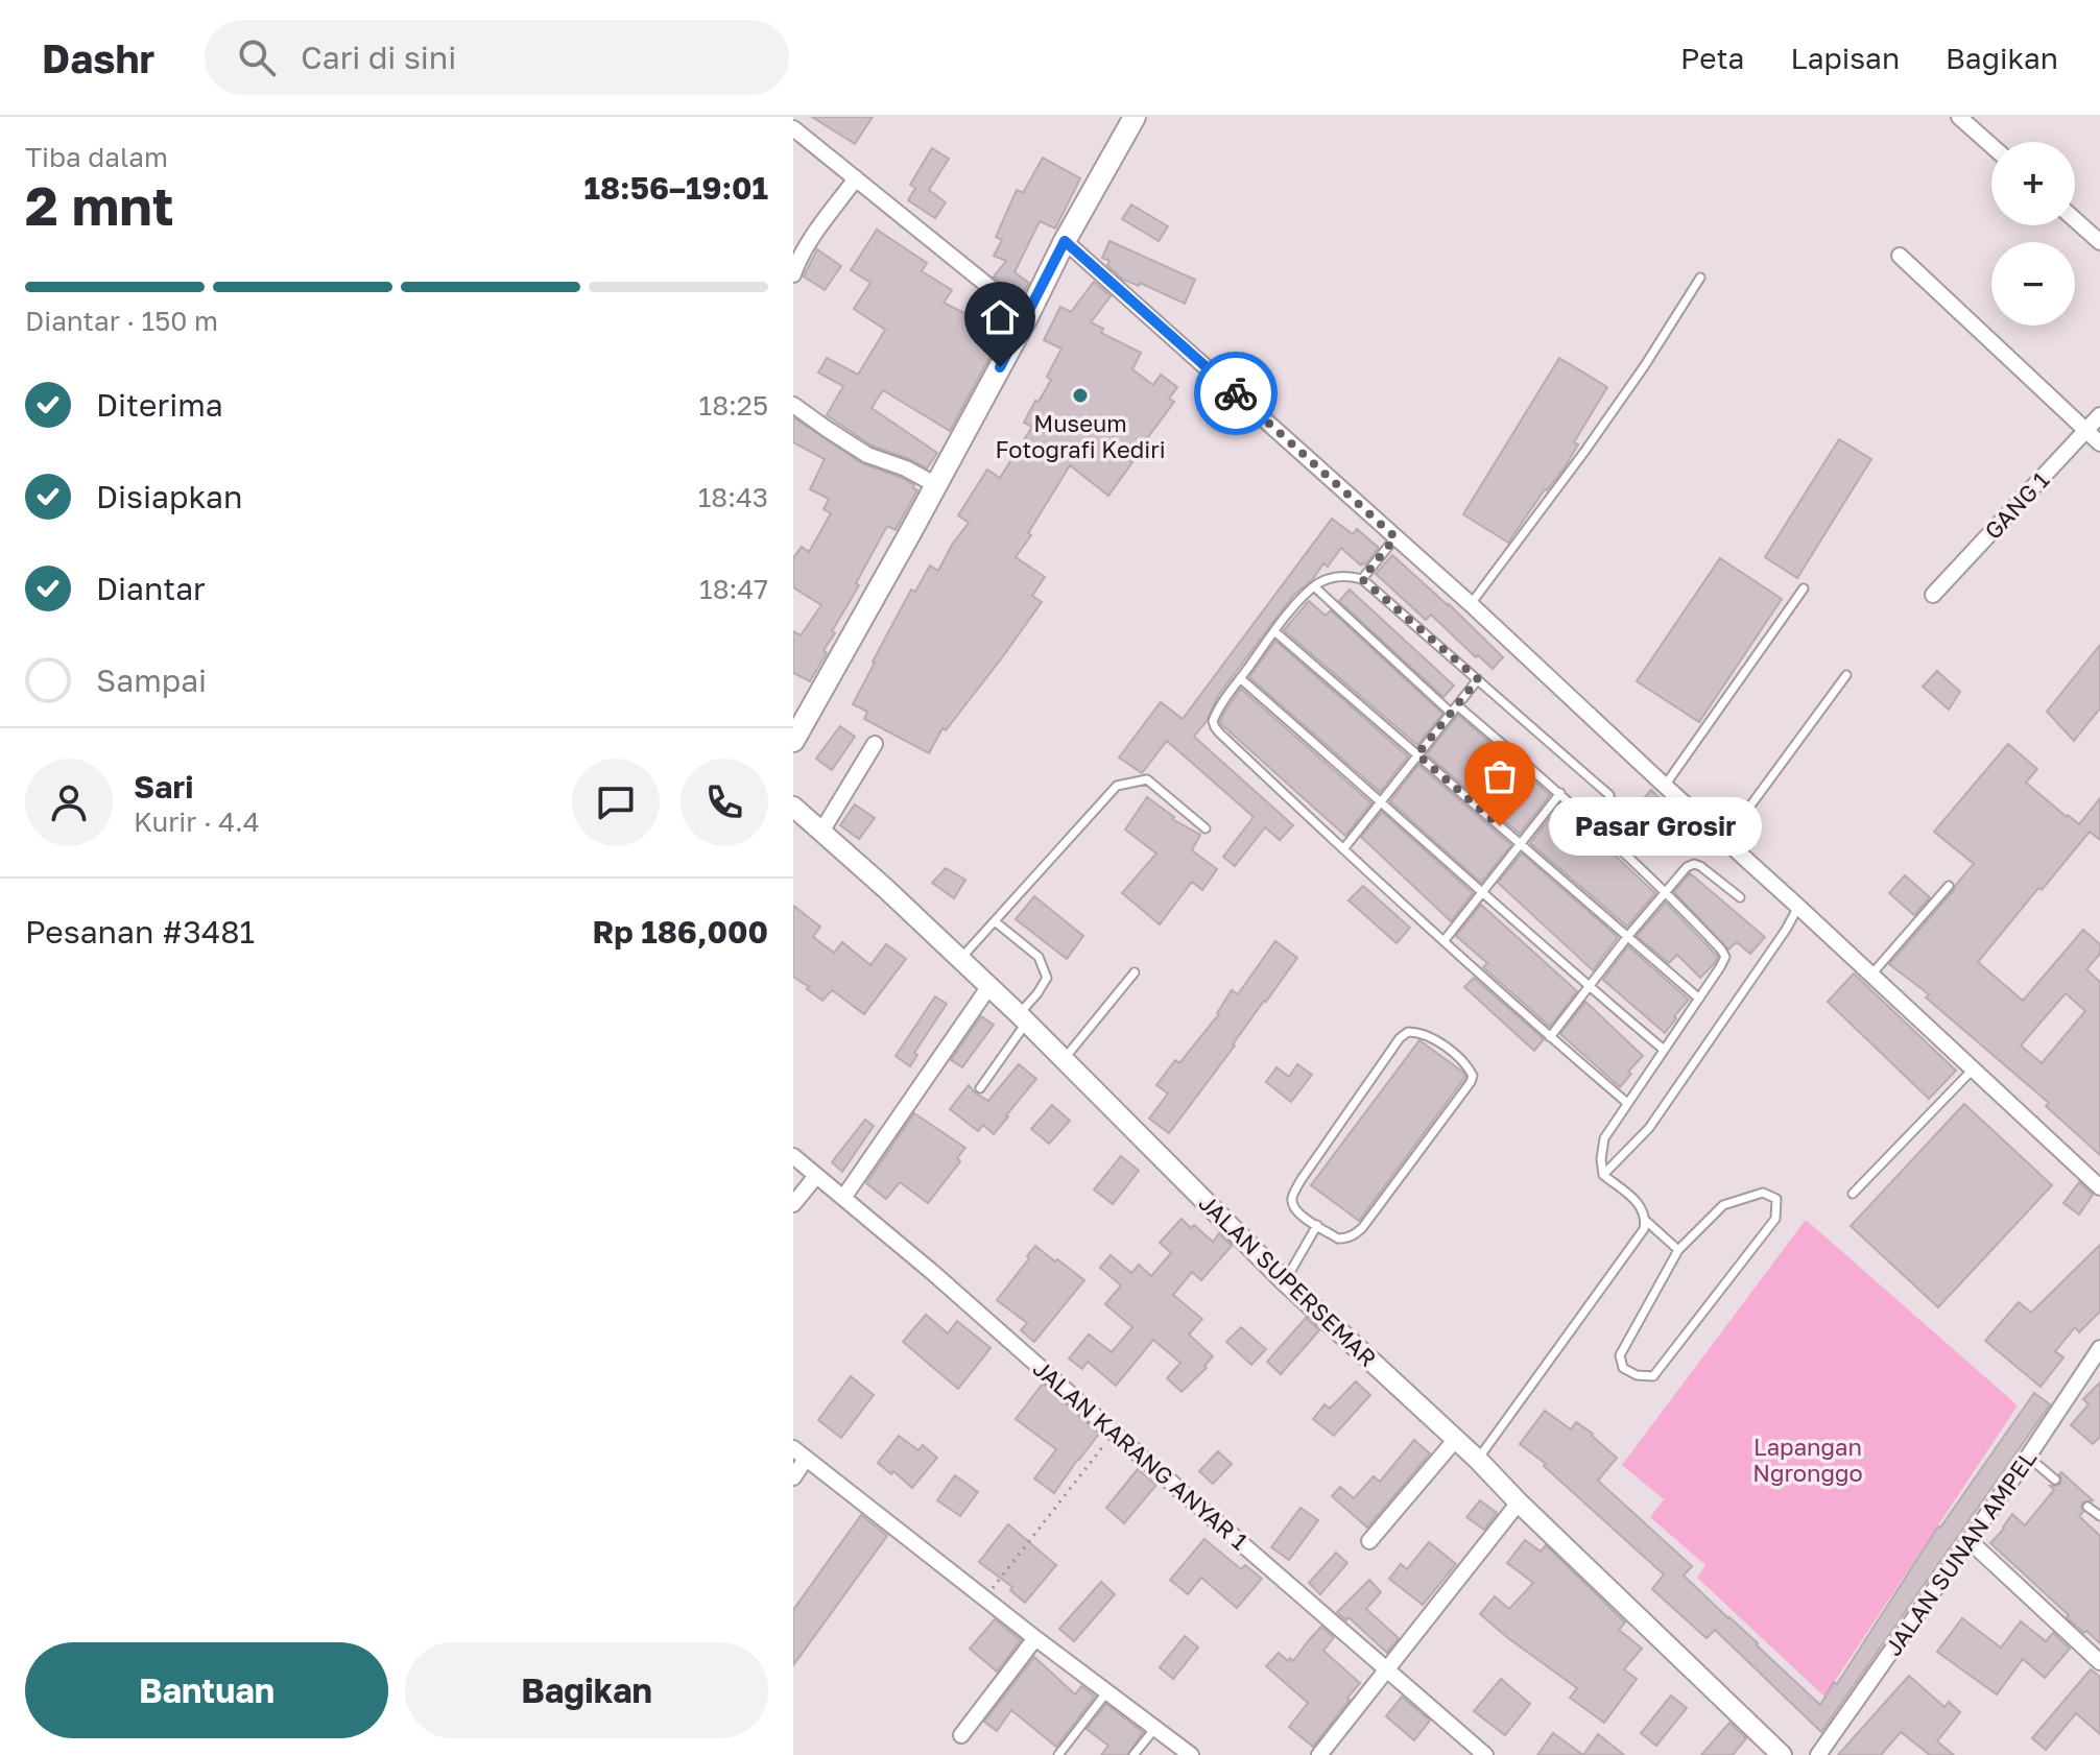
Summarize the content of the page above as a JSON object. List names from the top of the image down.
{
  "streets": {
    "main road": ["JALAN SUPERSEMAR"],
    "street": ["GANG 1", "JALAN KARANG ANYAR 1", "JALAN SUNAN AMPEL"]
  },
  "parks": ["Lapangan Ngronggo"],
  "places": ["Museum Fotografi Kediri", "Pasar Grosir"],
  "page": {
    "header": "Dashr",
    "search": "Cari di sini",
    "nav": ["Peta", "Lapisan", "Bagikan"],
    "heading": ["2 mnt", "Tiba dalam", "18:56–19:01"],
    "panel": [
      "Sari",
      "Kurir · 4.4",
      "Pesanan #3481",
      "Rp 186,000"
    ],
    "map_buttons": ["+", "−"],
    "bar": "Diantar · 150 m",
    "list": [
      ["Diterima", "18:25"],
      ["Disiapkan", "18:43"],
      ["Diantar", "18:47"],
      "Sampai"
    ],
    "bubble": "Pasar Grosir",
    "buttons": ["Bantuan", "Bagikan"]
  }
}
